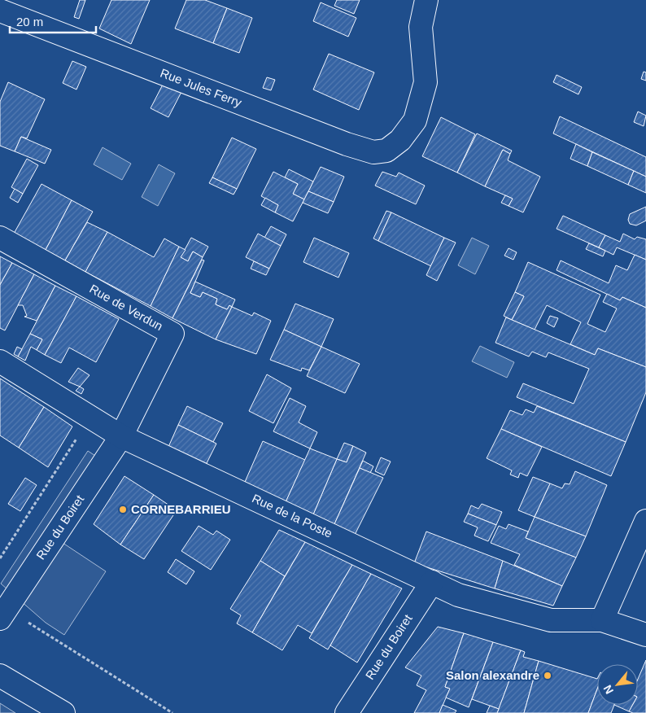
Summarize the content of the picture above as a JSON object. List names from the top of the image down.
{
  "streets": {
    "street": [
      "Rue Jules Ferry",
      "Rue de Verdun",
      "Rue de la Poste",
      "Rue du Boiret"
    ]
  },
  "crossings": [
    ["Rue de Verdun", "Rue de la Poste"],
    ["Rue de Verdun", "Rue du Boiret"],
    ["Rue de la Poste", "Rue du Boiret"]
  ],
  "places": ["CORNEBARRIEU", "Salon alexandre"],
  "scale_bar": "20 m",
  "north": "bottom left"
}
